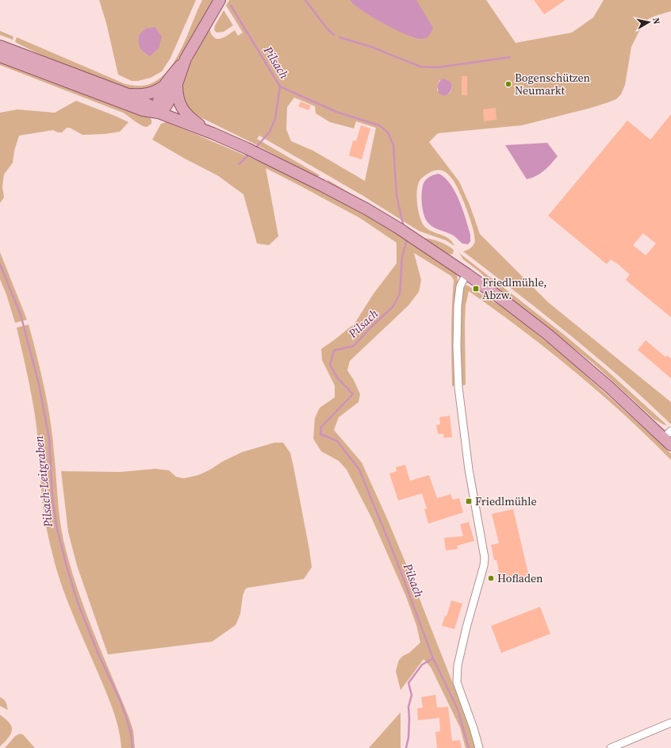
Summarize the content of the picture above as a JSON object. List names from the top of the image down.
{
  "water": ["Pilsach", "Pilsach-Leitgraben"],
  "places": {
    "other": ["Bogenschützen Neumarkt", "Hofladen"],
    "transit": ["Friedlmühle, Abzw.", "Friedlmühle"]
  },
  "north": "right"
}
